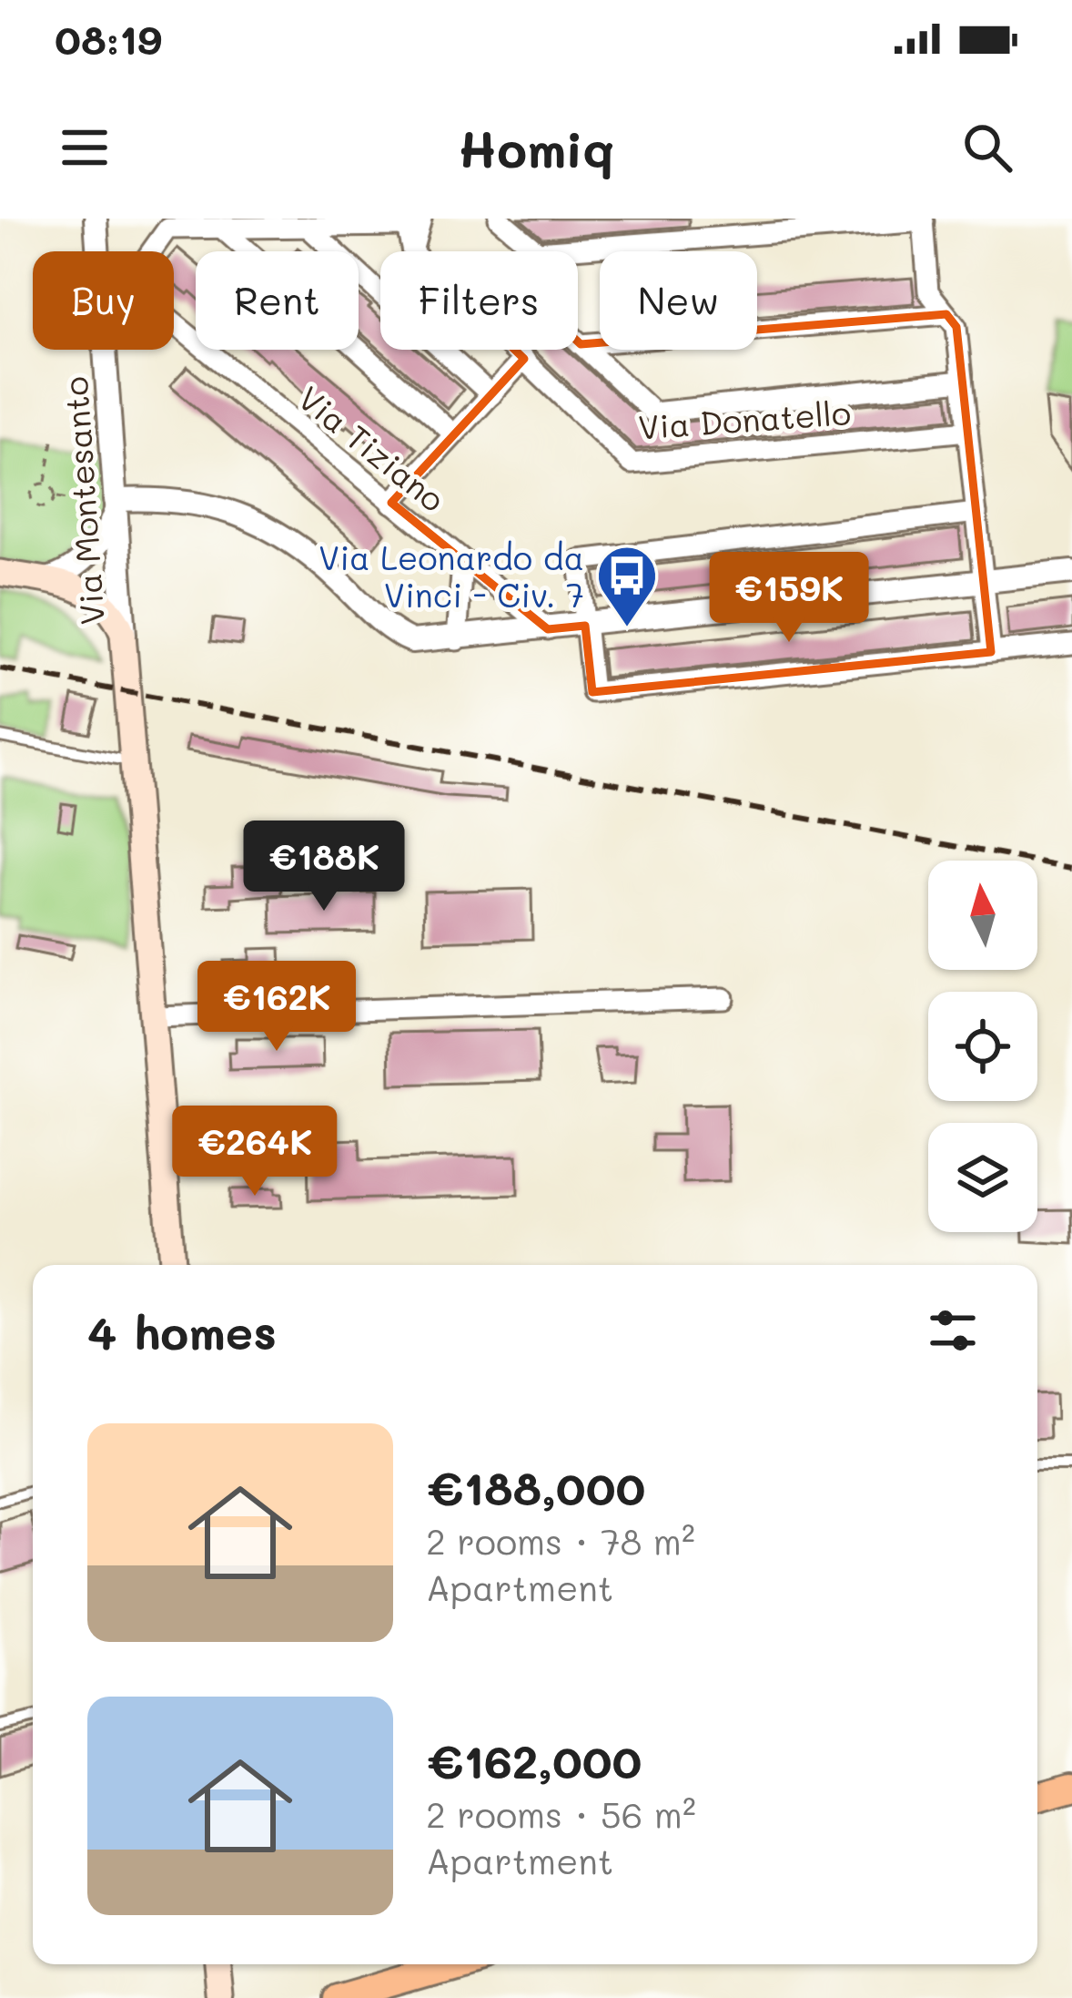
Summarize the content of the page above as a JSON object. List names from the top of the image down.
{
  "streets": {
    "street": ["Via Donatello", "Via Tiziano", "Via Montesanto"]
  },
  "places": {
    "bus stop": ["Via Leonardo da Vinci - Civ. 7"]
  },
  "north": "top",
  "page": {
    "status": "08:19",
    "header": "Homiq",
    "chip": [
      "Buy",
      "Rent",
      "Filters",
      "New"
    ],
    "price": [
      "€159K",
      "€188K",
      "€162K",
      "€264K"
    ],
    "heading": "4 homes",
    "list": [
      {
        "name": "€188,000",
        "note": "2 rooms · 78 m² · Apartment"
      },
      {
        "name": "€162,000",
        "note": "2 rooms · 56 m² · Apartment"
      }
    ]
  }
}
